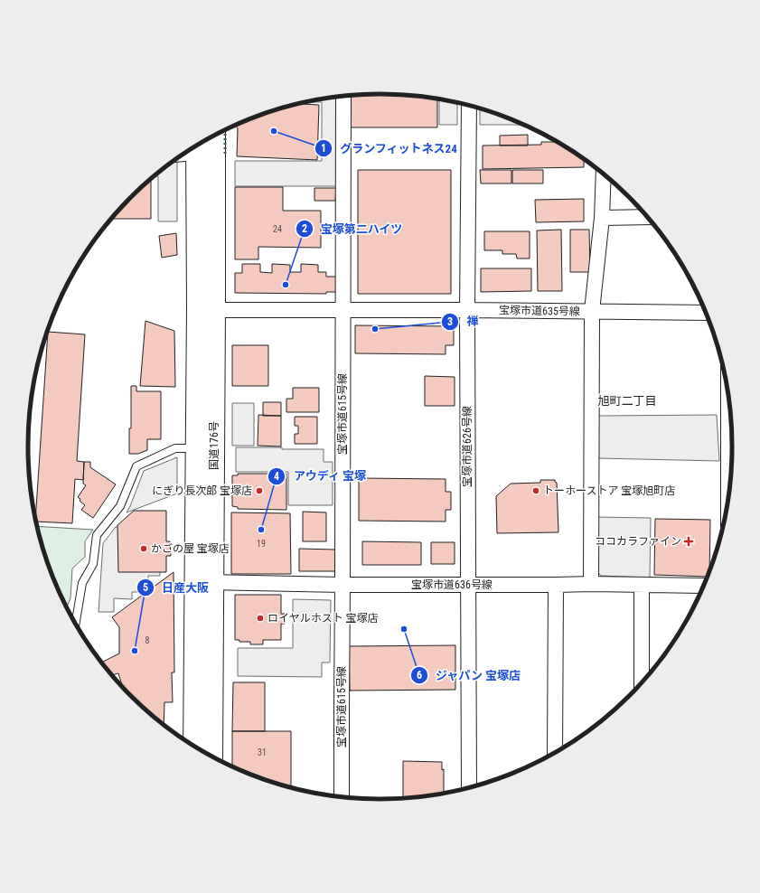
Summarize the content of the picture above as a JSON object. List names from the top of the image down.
{
  "streets": {
    "highway": ["国道176号"],
    "street": [
      "宝塚市道635号線",
      "宝塚市道615号線",
      "宝塚市道626号線",
      "宝塚市道636号線"
    ]
  },
  "crossings": [
    ["宝塚市道635号線", "宝塚市道615号線"],
    ["宝塚市道635号線", "国道176号"],
    ["宝塚市道635号線", "宝塚市道626号線"],
    ["宝塚市道615号線", "宝塚市道636号線"],
    ["国道176号", "宝塚市道636号線"],
    ["宝塚市道626号線", "宝塚市道636号線"]
  ],
  "districts": ["旭町二丁目"],
  "places": {
    "other": [
      "グランフィットネス24",
      "宝塚第二ハイツ",
      "禅",
      "にぎり長次郎 宝塚店",
      "トーホーストア 宝塚旭町店",
      "アウディ 宝塚",
      "かごの屋 宝塚店",
      "ロイヤルホスト 宝塚店",
      "ジャパン 宝塚店",
      "日産大阪"
    ],
    "health": ["ココカラファイン"]
  },
  "house_numbers": [
    "24",
    "19",
    "8",
    "31"
  ]
}
